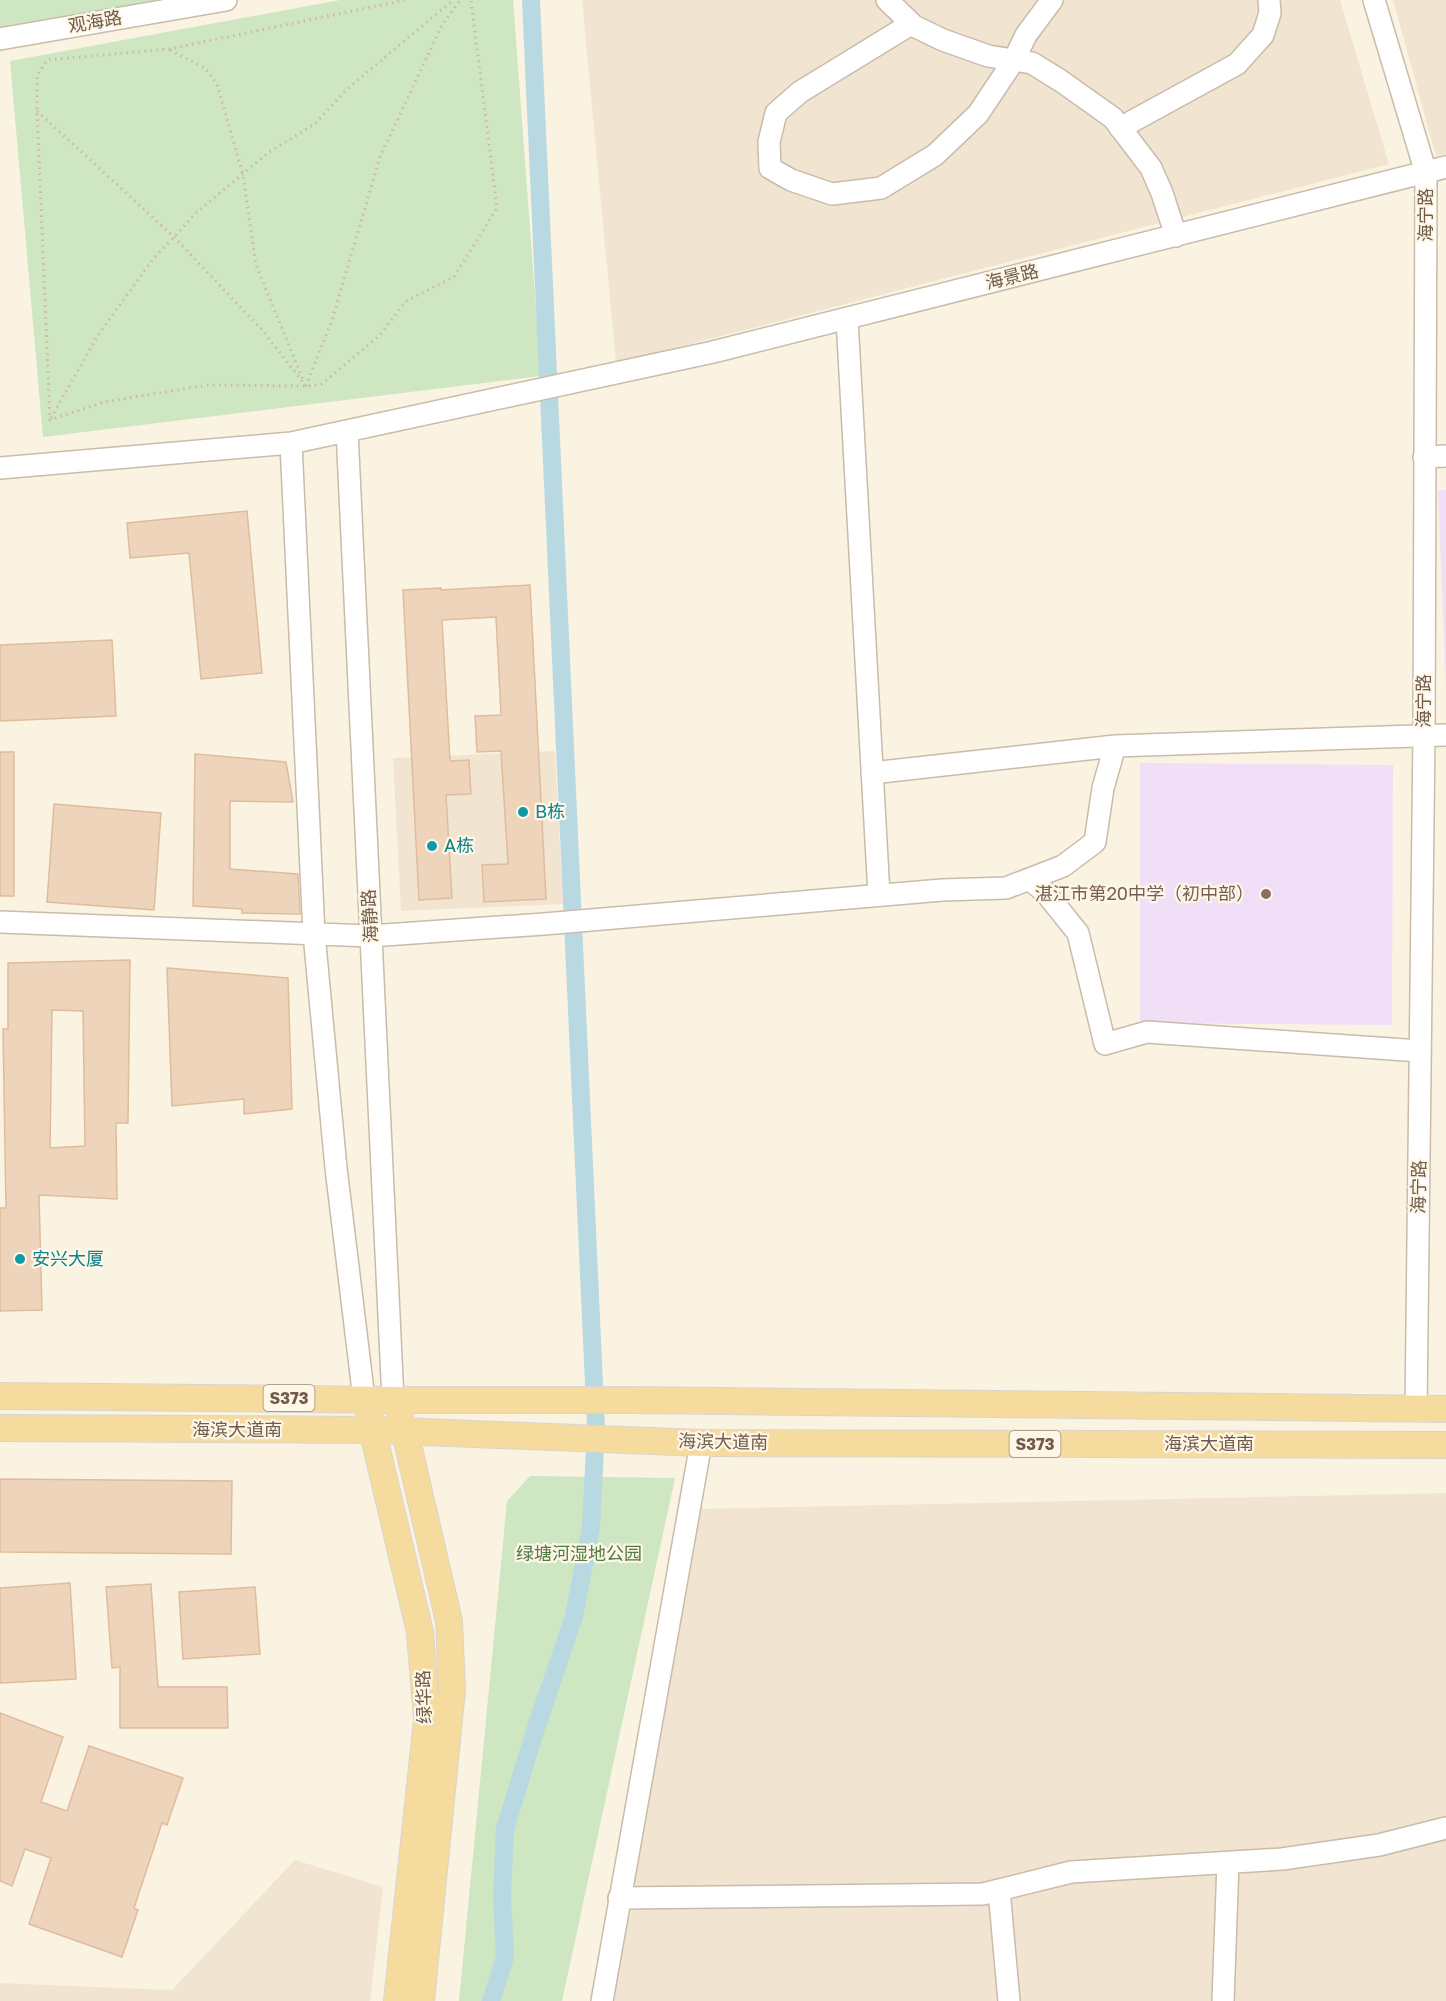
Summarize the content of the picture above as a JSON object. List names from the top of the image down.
{
  "streets": {
    "main road": ["S373", "海滨大道南", "绿华路"],
    "street": [
      "观海路",
      "海宁路",
      "海景路",
      "海静路"
    ]
  },
  "crossings": [
    ["海宁路", "海景路"],
    ["海宁路", "海滨大道南"],
    ["海景路", "海静路"],
    ["海静路", "海滨大道南"],
    ["海静路", "绿华路"],
    ["海滨大道南", "绿华路"]
  ],
  "parks": ["绿塘河湿地公园"],
  "places": [
    "B栋",
    "A栋",
    "湛江市第20中学（初中部）",
    "安兴大厦"
  ]
}
